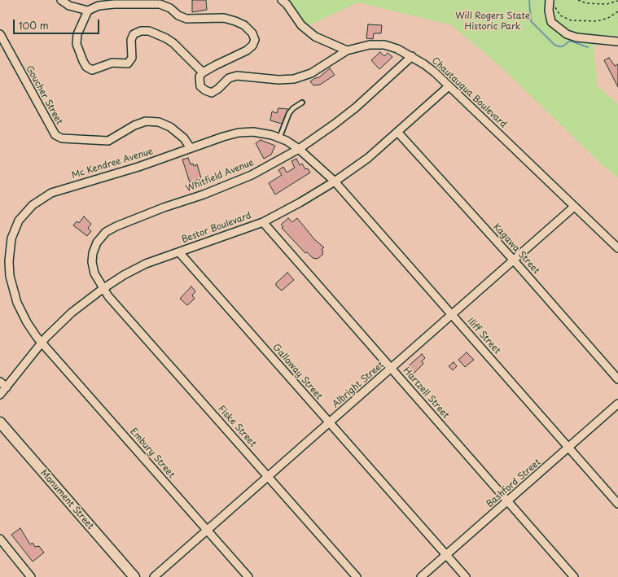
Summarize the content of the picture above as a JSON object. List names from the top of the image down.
{
  "streets": {
    "street": [
      "Chautauqua Boulevard",
      "Goucher Street",
      "Mc Kendree Avenue",
      "Whitfield Avenue",
      "Bestor Boulevard",
      "Kagawa Street",
      "Iliff Street",
      "Galloway Street",
      "Albright Street",
      "Hartzell Street",
      "Fiske Street",
      "Embury Street",
      "Bashford Street",
      "Monument Street"
    ]
  },
  "crossings": [
    ["Chautauqua Boulevard", "Whitfield Avenue"],
    ["Chautauqua Boulevard", "Bestor Boulevard"],
    ["Chautauqua Boulevard", "Albright Street"],
    ["Goucher Street", "Mc Kendree Avenue"],
    ["Mc Kendree Avenue", "Whitfield Avenue"],
    ["Mc Kendree Avenue", "Bestor Boulevard"],
    ["Mc Kendree Avenue", "Iliff Street"],
    ["Mc Kendree Avenue", "Embury Street"],
    ["Whitfield Avenue", "Bestor Boulevard"],
    ["Whitfield Avenue", "Fiske Street"],
    ["Bestor Boulevard", "Kagawa Street"],
    ["Bestor Boulevard", "Iliff Street"],
    ["Bestor Boulevard", "Galloway Street"],
    ["Bestor Boulevard", "Hartzell Street"],
    ["Bestor Boulevard", "Fiske Street"],
    ["Bestor Boulevard", "Embury Street"],
    ["Kagawa Street", "Albright Street"],
    ["Iliff Street", "Albright Street"],
    ["Iliff Street", "Bashford Street"],
    ["Galloway Street", "Albright Street"],
    ["Galloway Street", "Bashford Street"],
    ["Albright Street", "Hartzell Street"],
    ["Albright Street", "Fiske Street"],
    ["Albright Street", "Embury Street"],
    ["Hartzell Street", "Bashford Street"]
  ],
  "parks": ["Will Rogers State Historic Park"],
  "scale_bar": "100 m"
}
